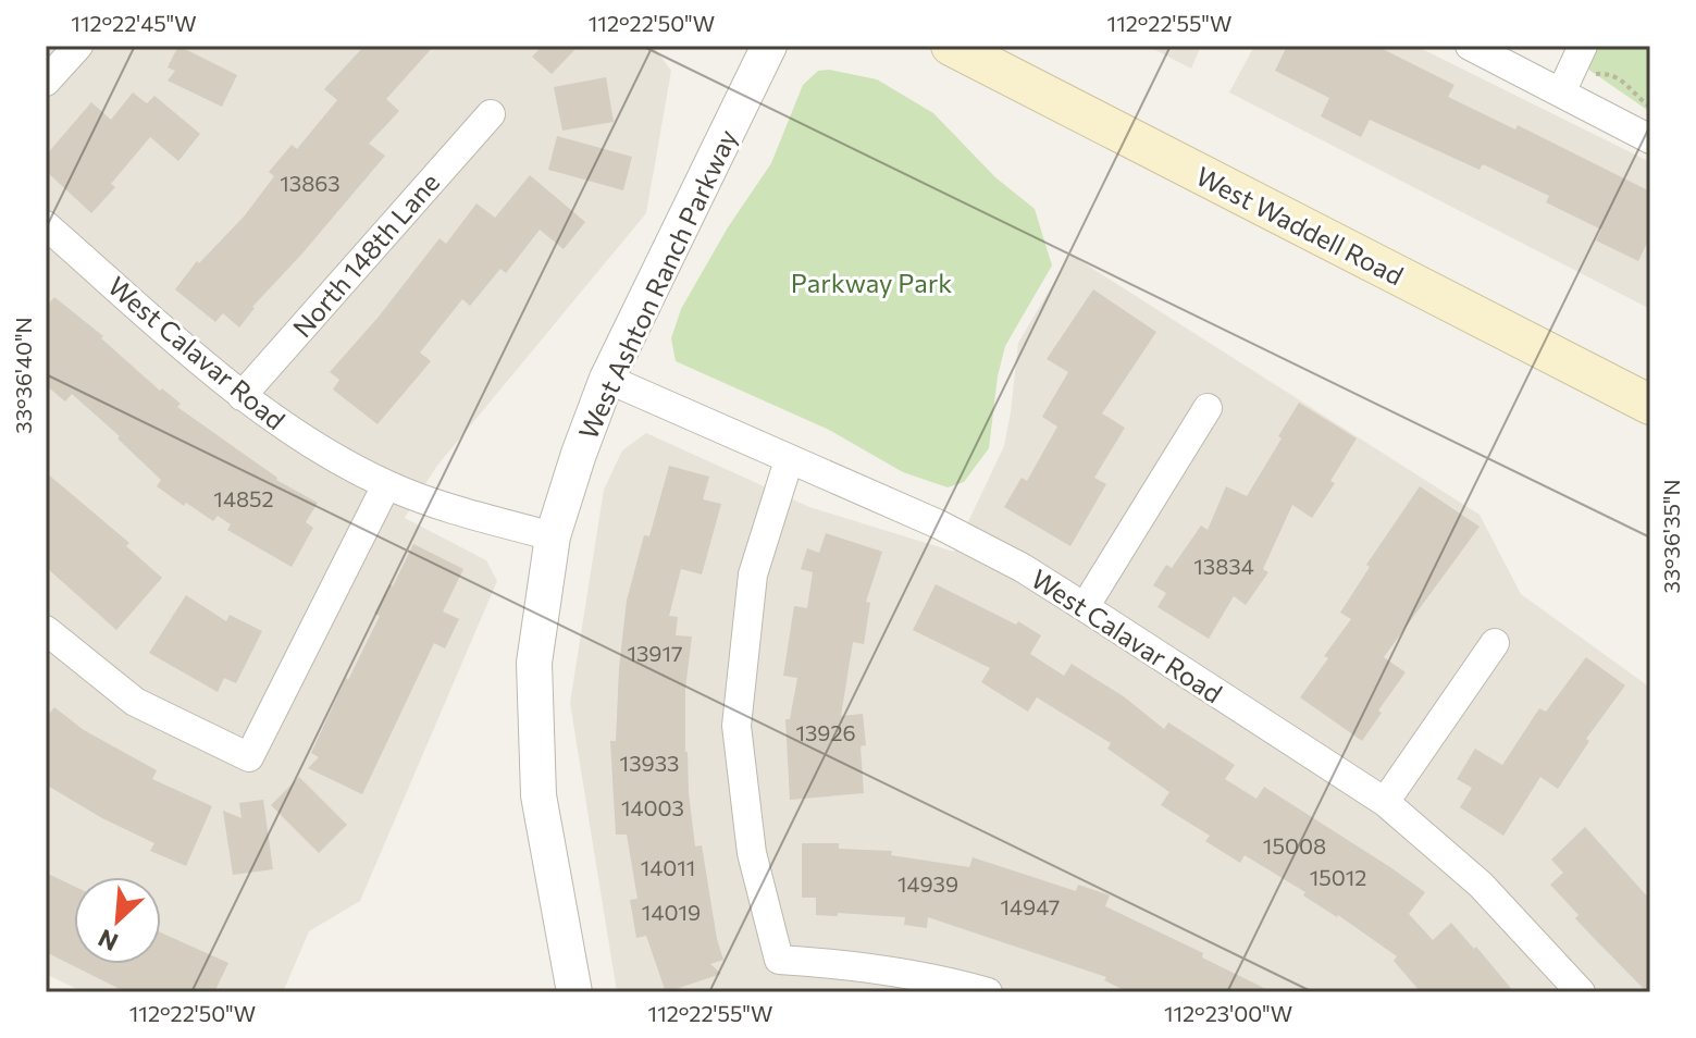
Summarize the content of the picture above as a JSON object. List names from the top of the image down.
{
  "streets": {
    "main road": ["West Waddell Road"],
    "street": ["North 148th Lane", "West Ashton Ranch Parkway", "West Calavar Road"]
  },
  "crossings": [
    ["North 148th Lane", "West Calavar Road"],
    ["West Ashton Ranch Parkway", "West Calavar Road"]
  ],
  "parks": ["Parkway Park"],
  "house_numbers": [
    "13863",
    "14852",
    "13834",
    "13917",
    "13926",
    "13933",
    "14003",
    "15008",
    "14011",
    "15012",
    "14939",
    "14947",
    "14019"
  ],
  "north": "bottom left",
  "coordinates": [
    "112°22'45\"W",
    "112°22'50\"W",
    "112°22'55\"W",
    "33°36'40\"N",
    "33°36'35\"N",
    "112°23'00\"W"
  ]
}
